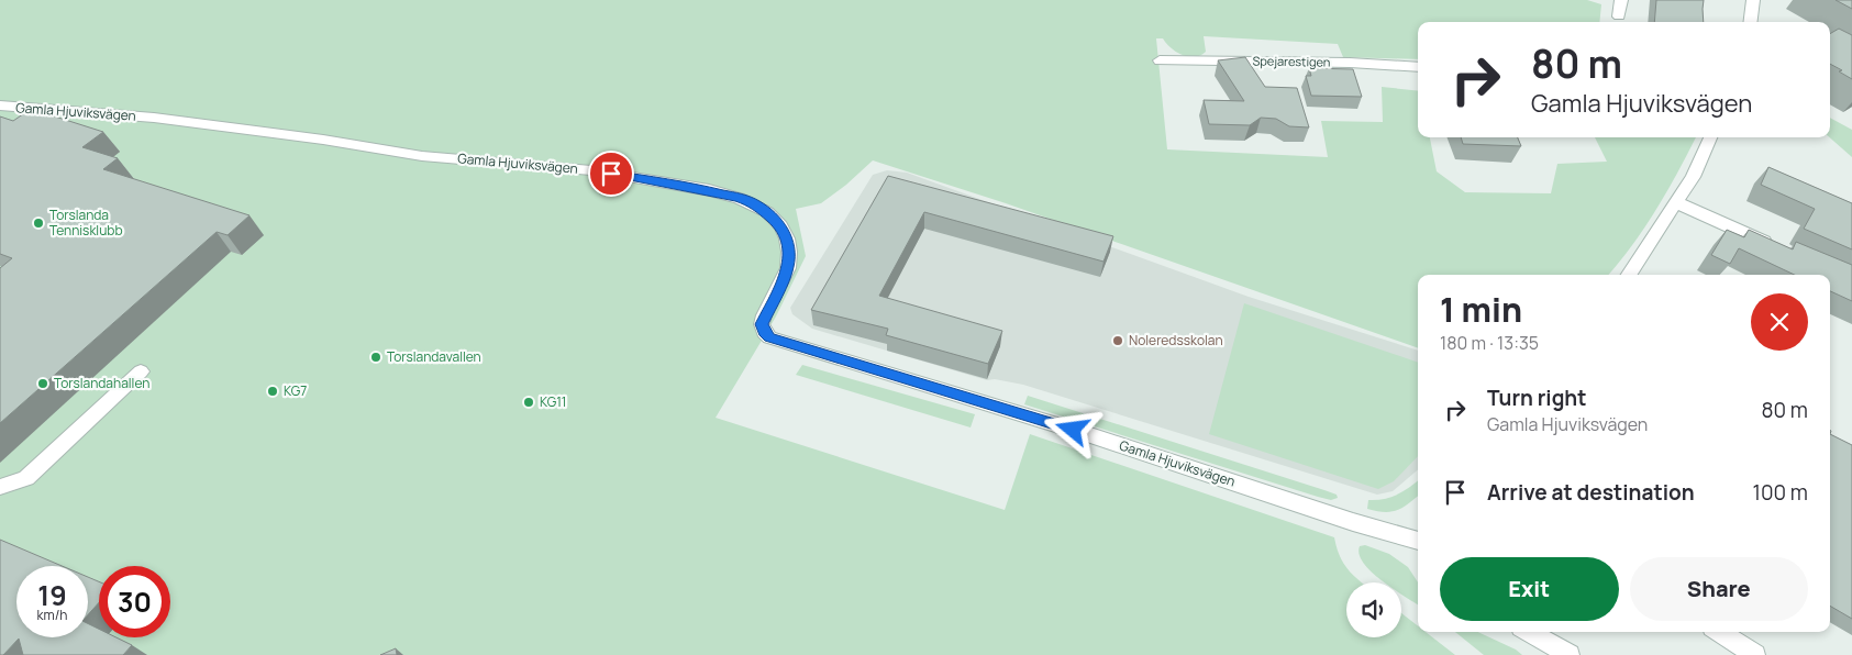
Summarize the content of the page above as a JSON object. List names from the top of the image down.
{
  "streets": {
    "street": ["Spejarestigen", "Gamla Hjuviksvägen"]
  },
  "places": [
    "Torslanda Tennisklubb",
    "Noleredsskolan",
    "Torslandavallen",
    "Torslandahallen",
    "KG7",
    "KG11"
  ],
  "page": {
    "turn": ["80 m", "Gamla Hjuviksvägen"],
    "heading": ["1 min", "180 m · 13:35"],
    "list": [
      {
        "name": "Turn right",
        "note": "Gamla Hjuviksvägen",
        "value": "80 m"
      },
      {
        "name": "Arrive at destination",
        "value": "100 m"
      }
    ],
    "buttons": ["Exit", "Share"],
    "speed": "19 km/h",
    "limit": "30"
  }
}
